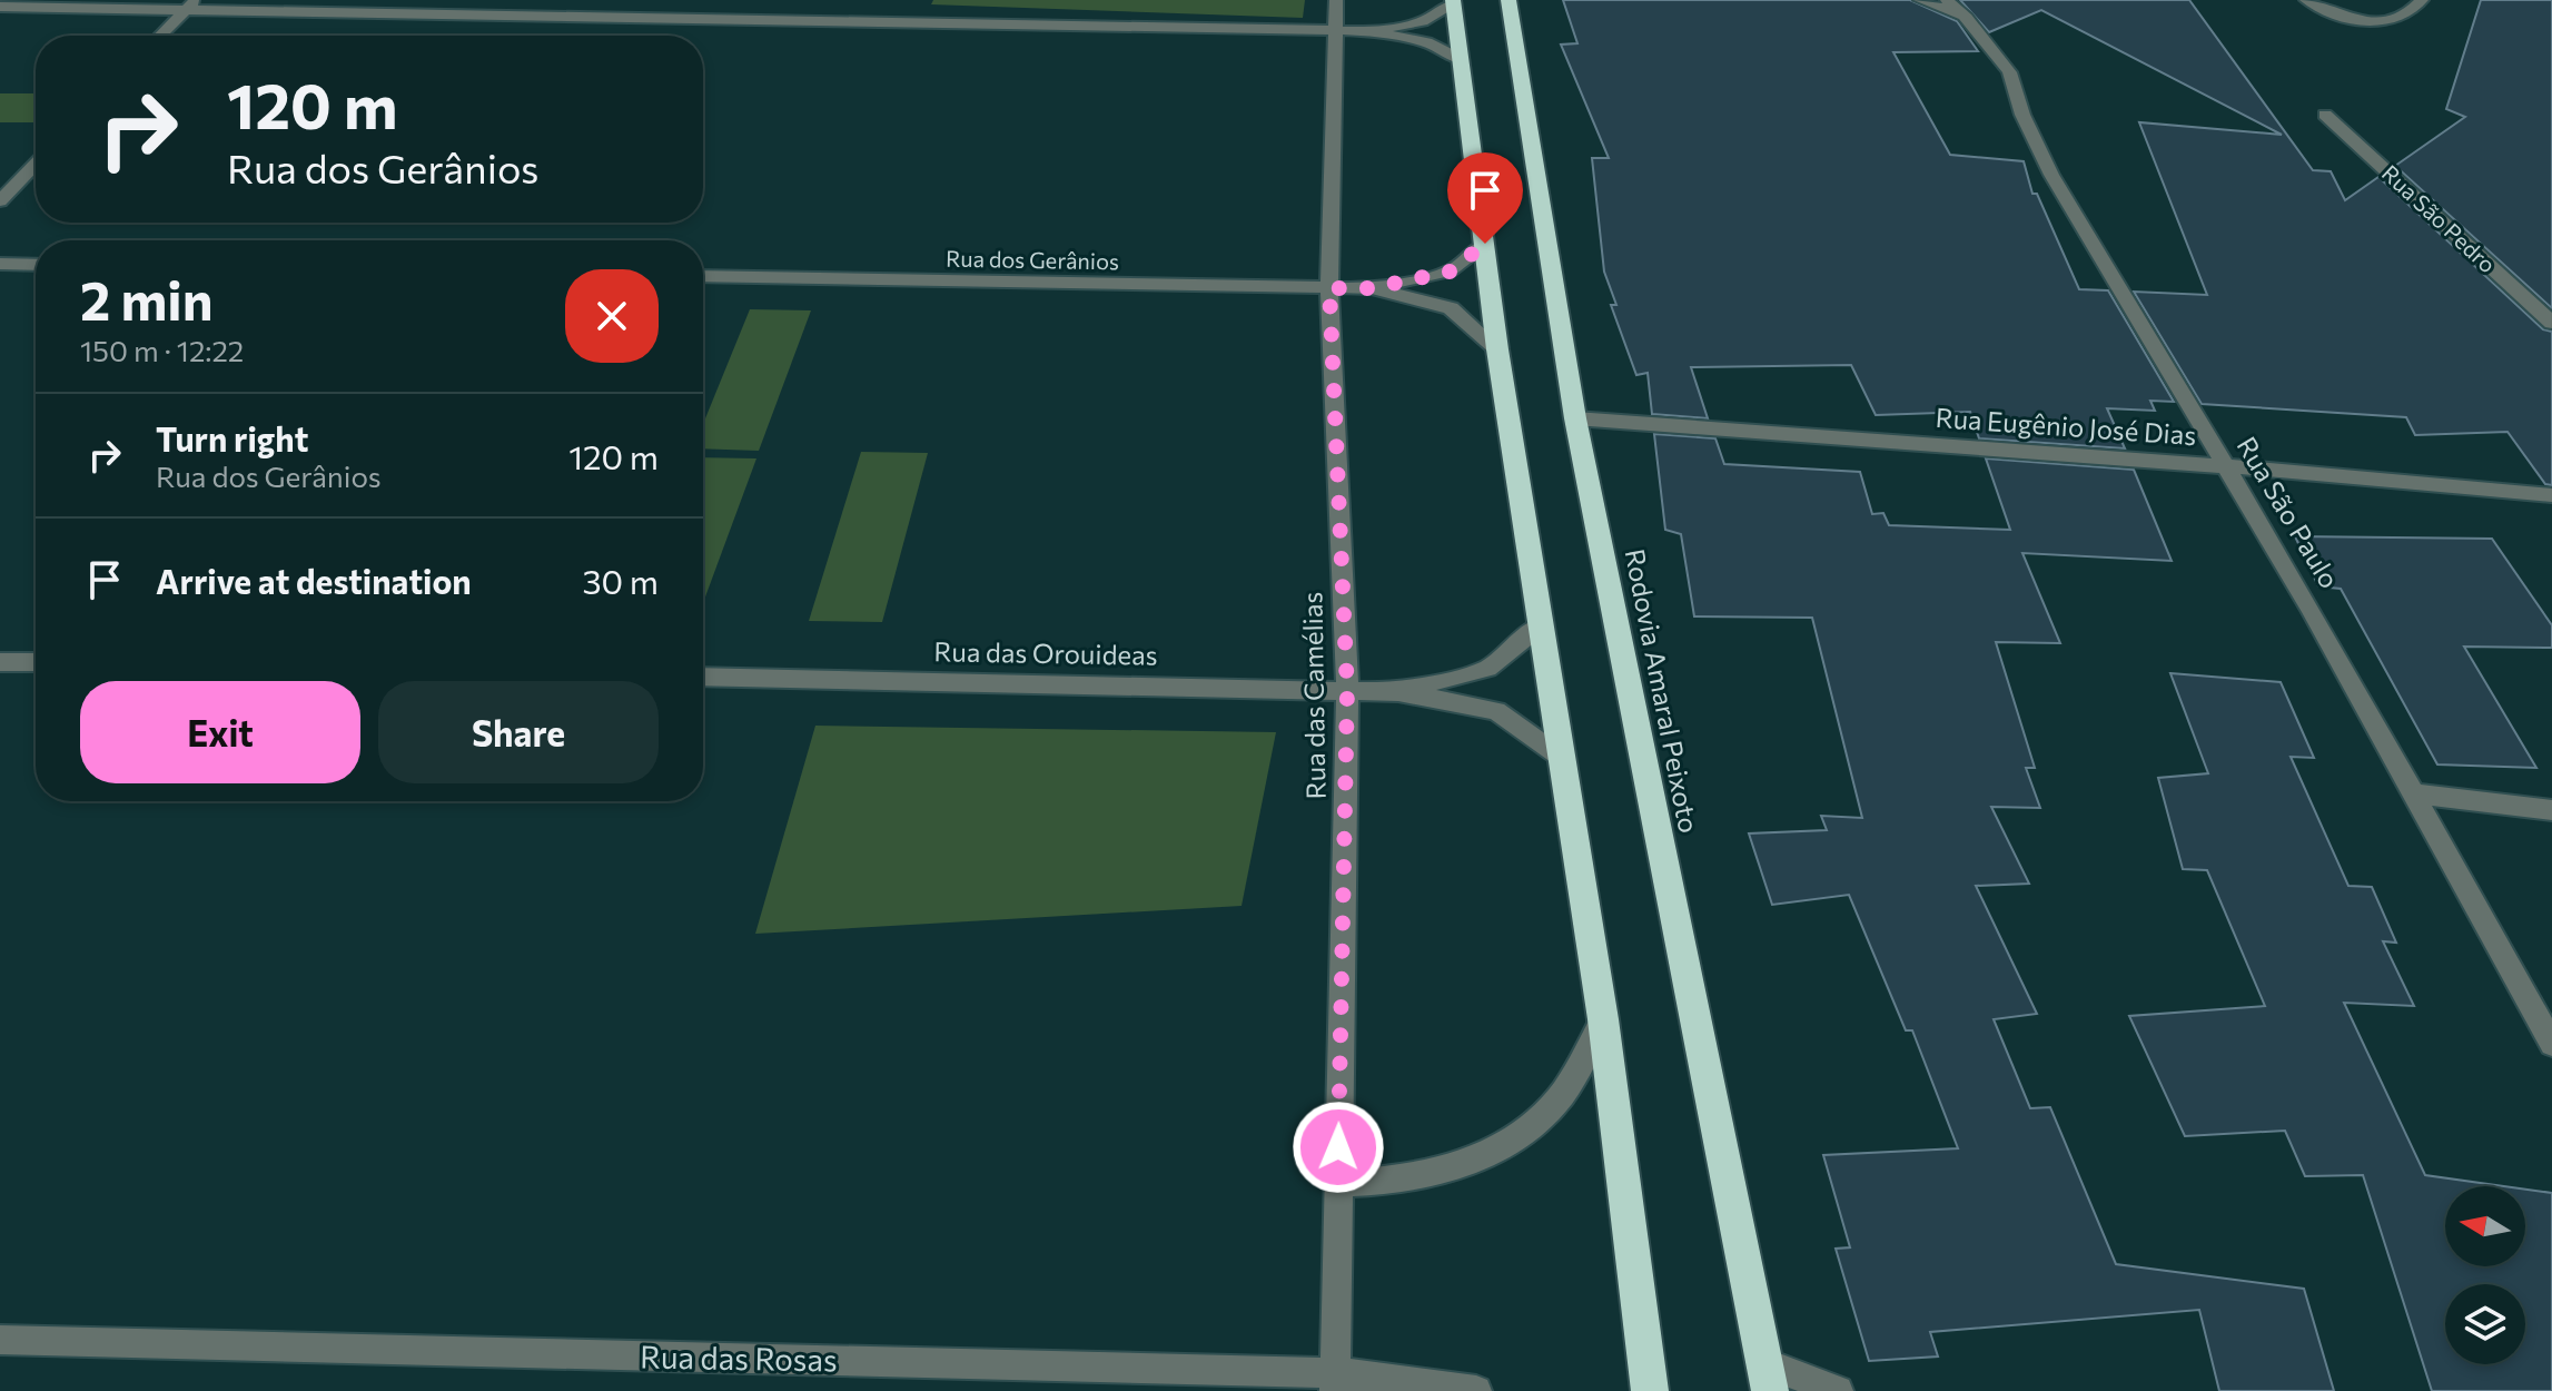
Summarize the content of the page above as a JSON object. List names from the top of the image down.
{
  "streets": {
    "highway": ["Rodovia Amaral Peixoto"],
    "street": [
      "Rua São Pedro",
      "Rua dos Gerânios",
      "Rua Eugênio José Dias",
      "Rua São Paulo",
      "Rua das Orouideas",
      "Rua das Camélias",
      "Rua das Rosas"
    ]
  },
  "crossings": [
    ["Rua dos Gerânios", "Rua das Camélias"],
    ["Rua Eugênio José Dias", "Rua São Paulo"],
    ["Rua Eugênio José Dias", "Rodovia Amaral Peixoto"],
    ["Rua das Orouideas", "Rua das Camélias"],
    ["Rua das Camélias", "Rua das Rosas"]
  ],
  "north": "left",
  "page": {
    "turn": ["120 m", "Rua dos Gerânios"],
    "heading": ["2 min", "150 m · 12:22"],
    "list": [
      {
        "name": "Turn right",
        "note": "Rua dos Gerânios",
        "value": "120 m"
      },
      {
        "name": "Arrive at destination",
        "value": "30 m"
      }
    ],
    "buttons": ["Exit", "Share"]
  }
}
